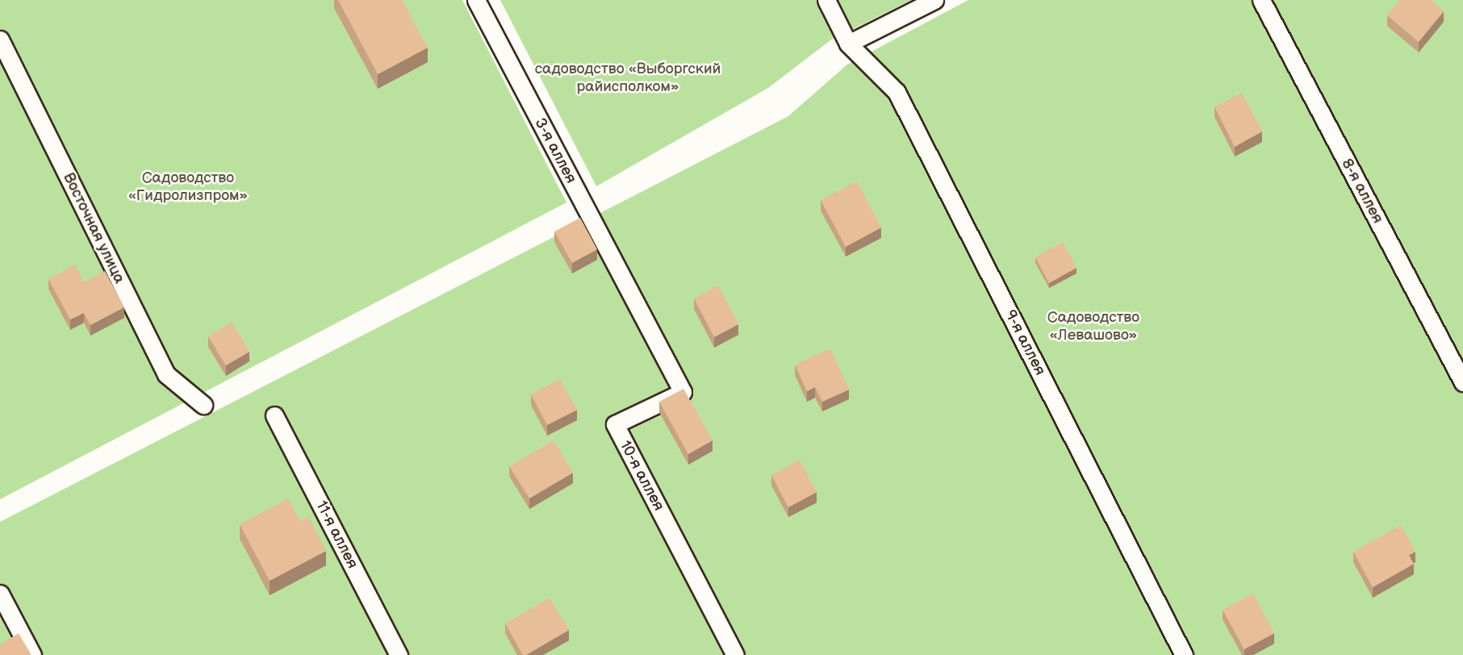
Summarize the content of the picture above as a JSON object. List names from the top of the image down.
{
  "streets": {
    "lane": [
      "3-я аллея",
      "8-я аллея",
      "Восточная улица",
      "9-я аллея",
      "10-я аллея",
      "11-я аллея"
    ]
  },
  "crossings": [
    ["3-я аллея", "10-я аллея"]
  ],
  "parks": ["садоводство «Выборгский райисполком»", "Садоводство «Гидролизпром»", "Садоводство «Левашово»"]
}
